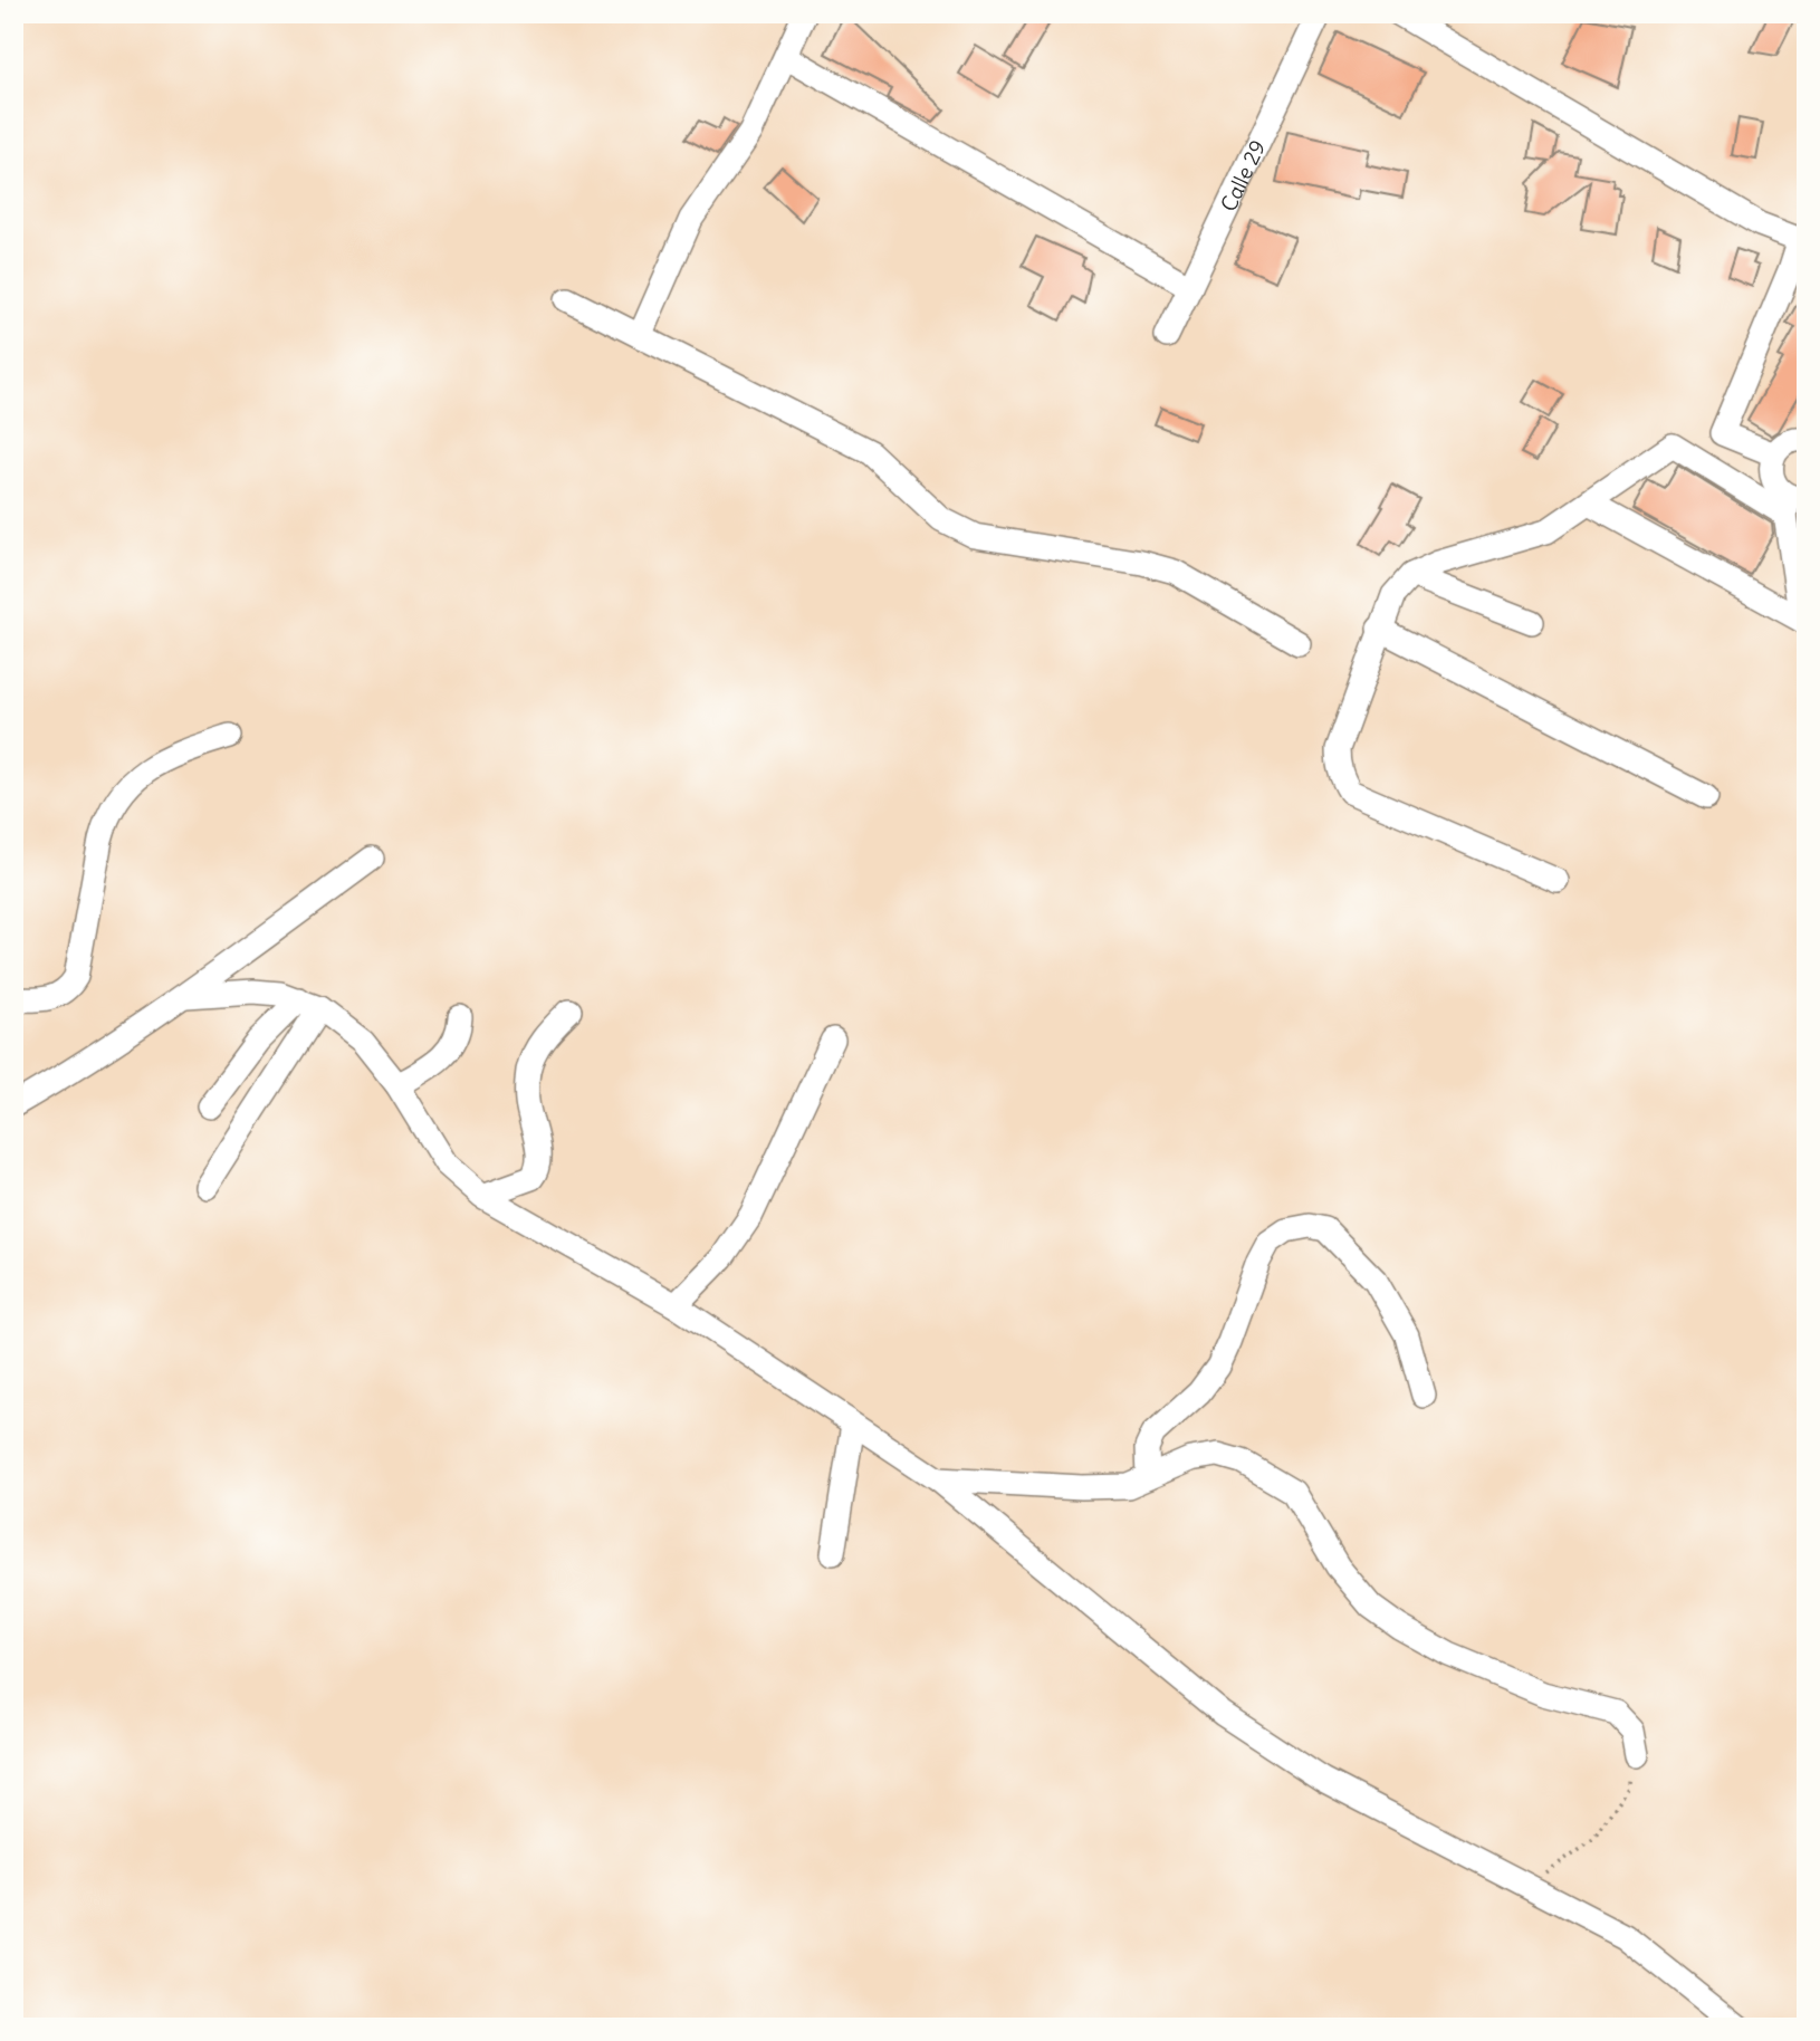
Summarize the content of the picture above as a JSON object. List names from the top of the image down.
{
  "streets": {
    "street": ["Calle 29"]
  }
}
